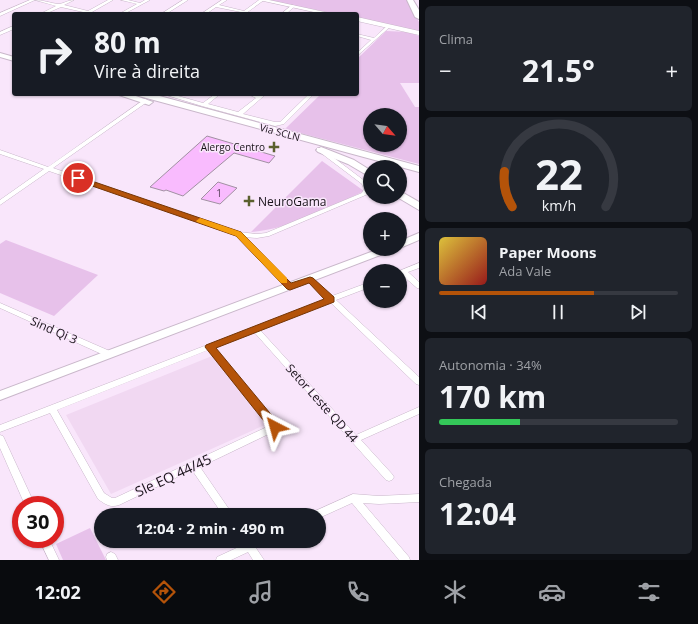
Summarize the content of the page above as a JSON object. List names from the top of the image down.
{
  "streets": {
    "main road": ["Via SCLN"],
    "street": ["Sind Qi 3", "Setor Leste QD 44", "Sle EQ 44/45"]
  },
  "places": {
    "health": ["Alergo Centro", "NeuroGama"]
  },
  "house_numbers": ["1"],
  "north": "bottom right",
  "page": {
    "tile": [
      "Clima",
      ["Autonomia · 34%", "170 km"],
      ["Chegada", "12:04"]
    ],
    "turn": ["80 m", "Vire à direita"],
    "heat": ["−", "21.5°", "+"],
    "map_buttons": ["+", "−"],
    "song": ["Paper Moons", "Ada Vale"],
    "limit": "30",
    "trip": "12:04 · 2 min · 490 m",
    "tabs": "12:02",
    "gauge": ["22", "km/h"]
  }
}
